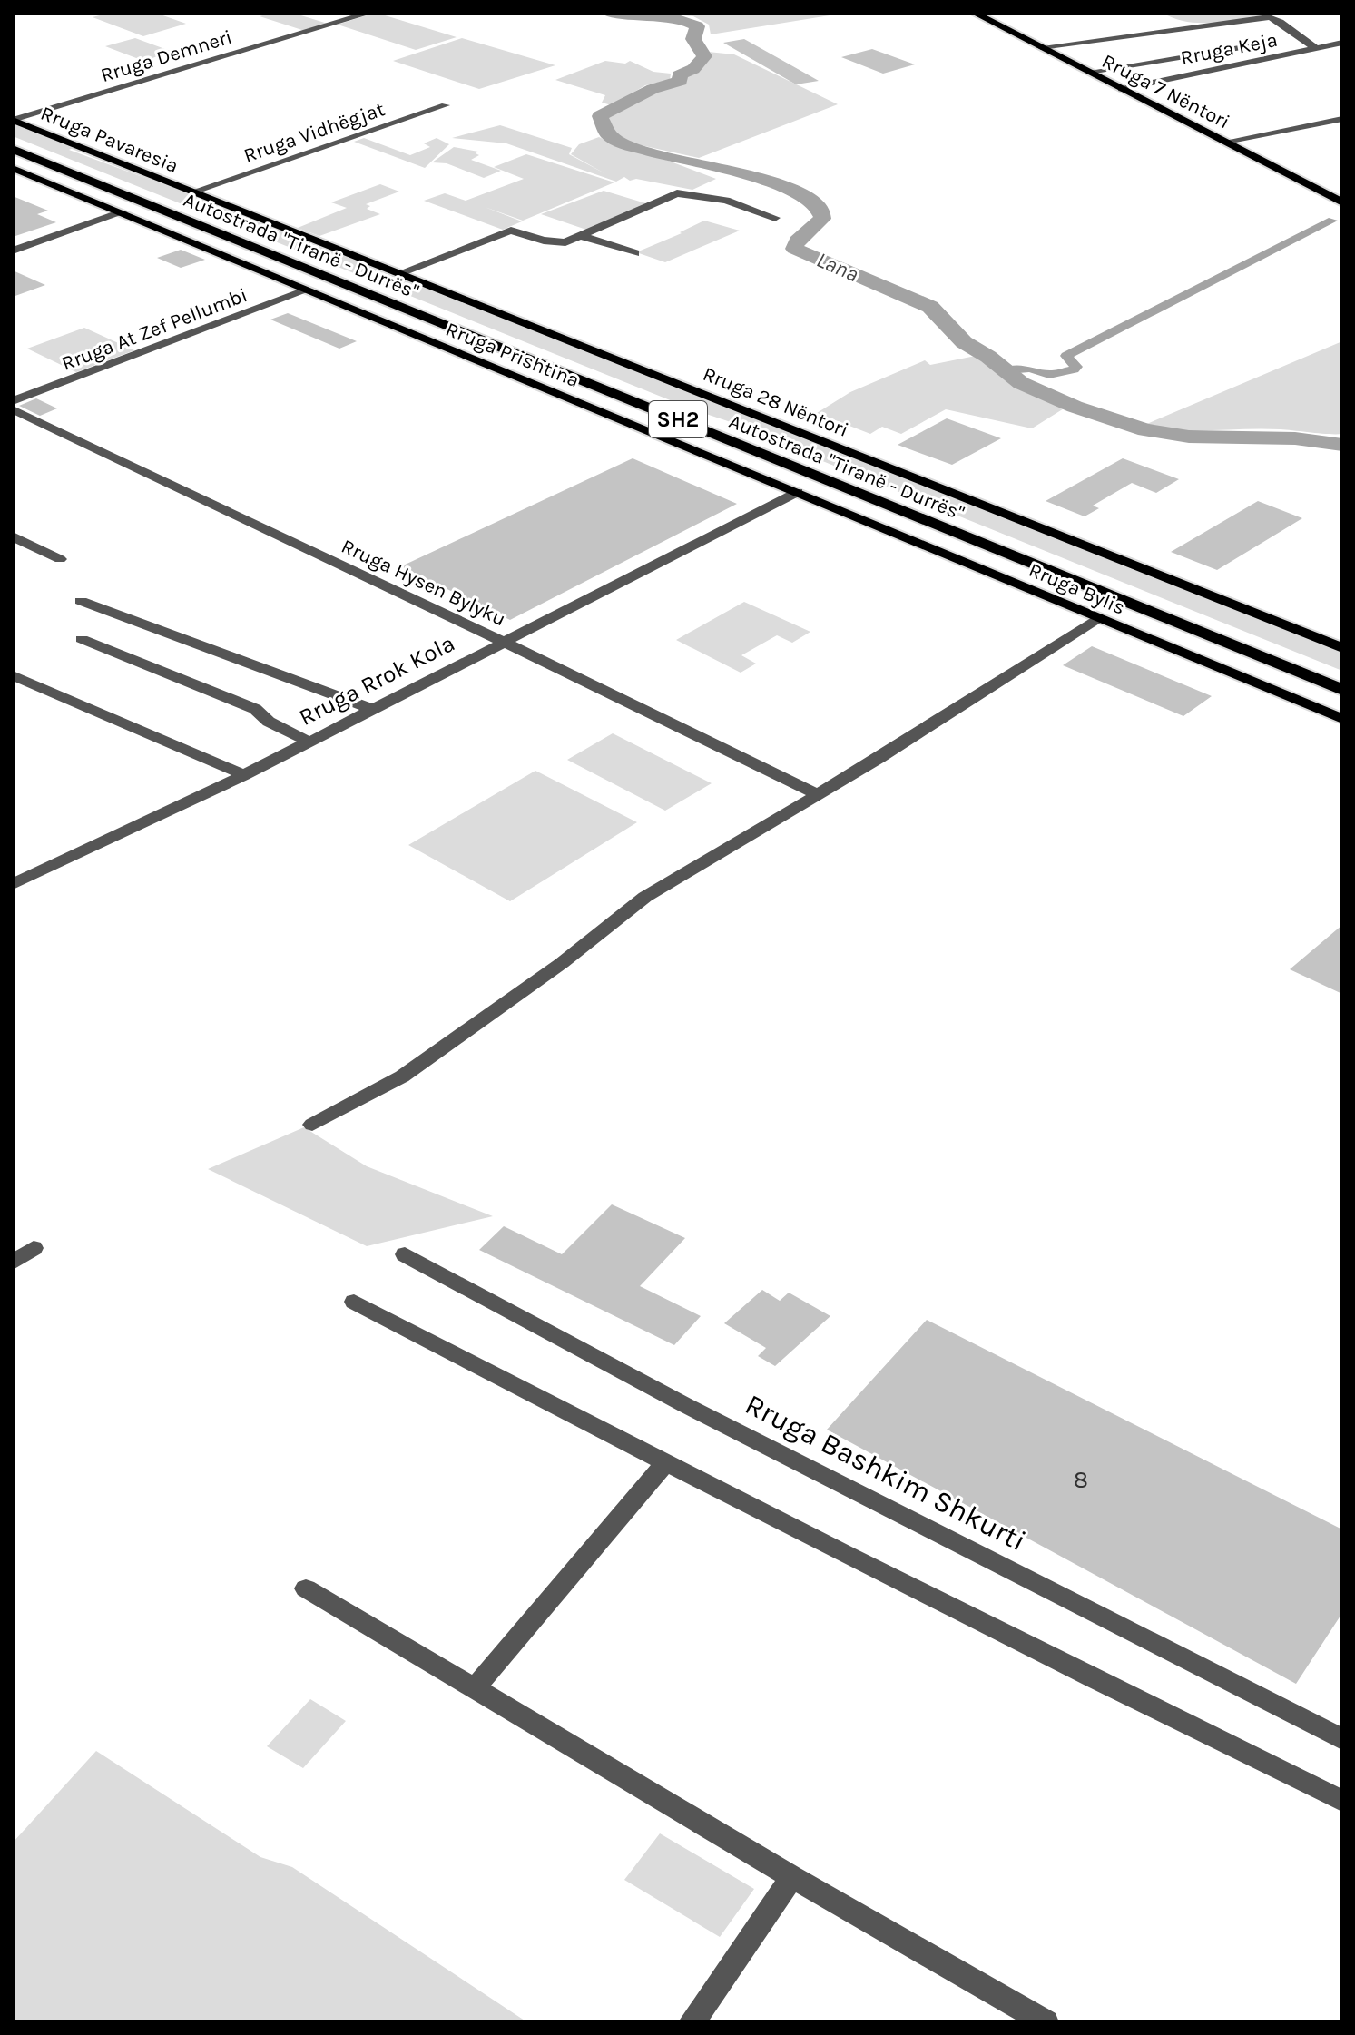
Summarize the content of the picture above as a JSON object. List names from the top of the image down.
{
  "streets": {
    "highway": ["Autostrada \"Tiranë - Durrës\"", "SH2"],
    "main road": [
      "Rruga 7 Nëntori",
      "Rruga Pavaresia",
      "Rruga Prishtina",
      "Rruga 28 Nëntori",
      "Rruga Bylis"
    ],
    "street": [
      "Rruga Keja",
      "Rruga Demneri",
      "Rruga Vidhëgjat",
      "Rruga At Zef Pellumbi",
      "Rruga Hysen Bylyku",
      "Rruga Rrok Kola",
      "Rruga Bashkim Shkurti"
    ]
  },
  "crossings": [
    ["Rruga Keja", "Rruga 7 Nëntori"],
    ["Rruga Demneri", "Rruga Pavaresia"],
    ["Rruga Vidhëgjat", "Rruga Pavaresia"],
    ["Rruga Vidhëgjat", "Rruga 28 Nëntori"],
    ["Rruga Pavaresia", "Rruga 28 Nëntori"],
    ["Rruga At Zef Pellumbi", "Rruga Prishtina"],
    ["Rruga Prishtina", "Rruga Bylis"],
    ["Rruga Prishtina", "Rruga Rrok Kola"],
    ["Rruga Hysen Bylyku", "Rruga Rrok Kola"],
    ["Rruga Bylis", "Rruga Rrok Kola"]
  ],
  "water": ["Lana"],
  "house_numbers": ["8"]
}
